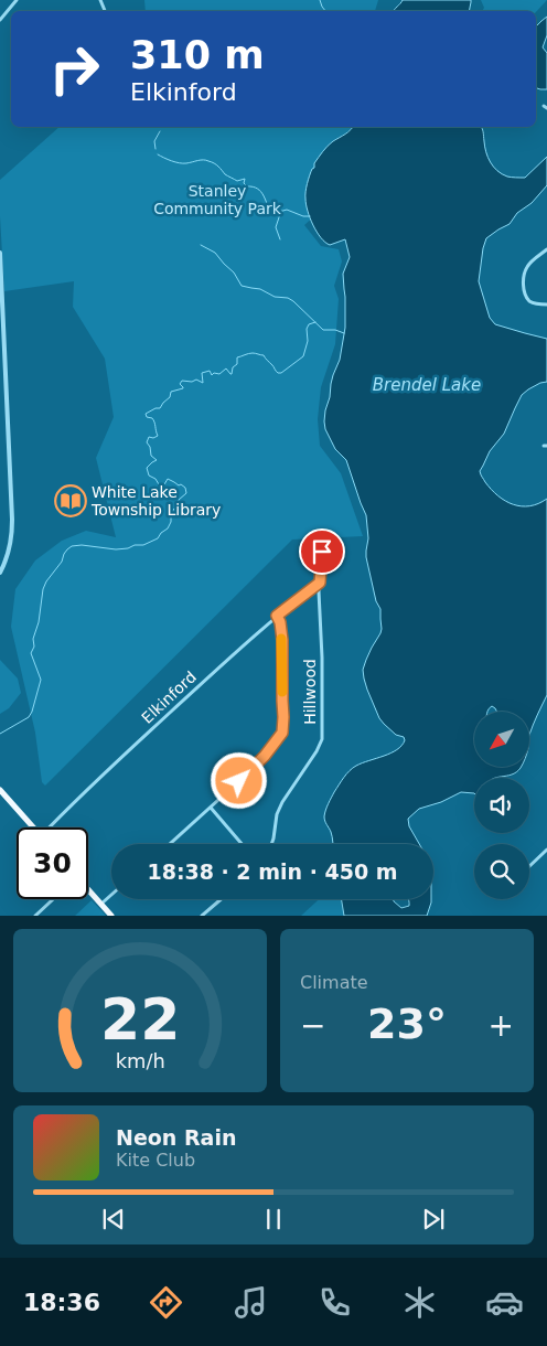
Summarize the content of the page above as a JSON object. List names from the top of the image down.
{
  "streets": {
    "street": ["Hillwood", "Elkinford"]
  },
  "crossings": [
    ["Hillwood", "Elkinford"]
  ],
  "water": ["Brendel Lake"],
  "parks": ["Stanley Community Park"],
  "places": {
    "library": ["White Lake Township Library"]
  },
  "north": "bottom left",
  "page": {
    "turn": ["310 m", "Elkinford"],
    "limit": "30",
    "trip": "18:38 · 2 min · 450 m",
    "tile": "Climate",
    "heat": ["−", "23°", "+"],
    "song": ["Neon Rain", "Kite Club"],
    "tabs": "18:36",
    "gauge": ["22", "km/h"]
  }
}
